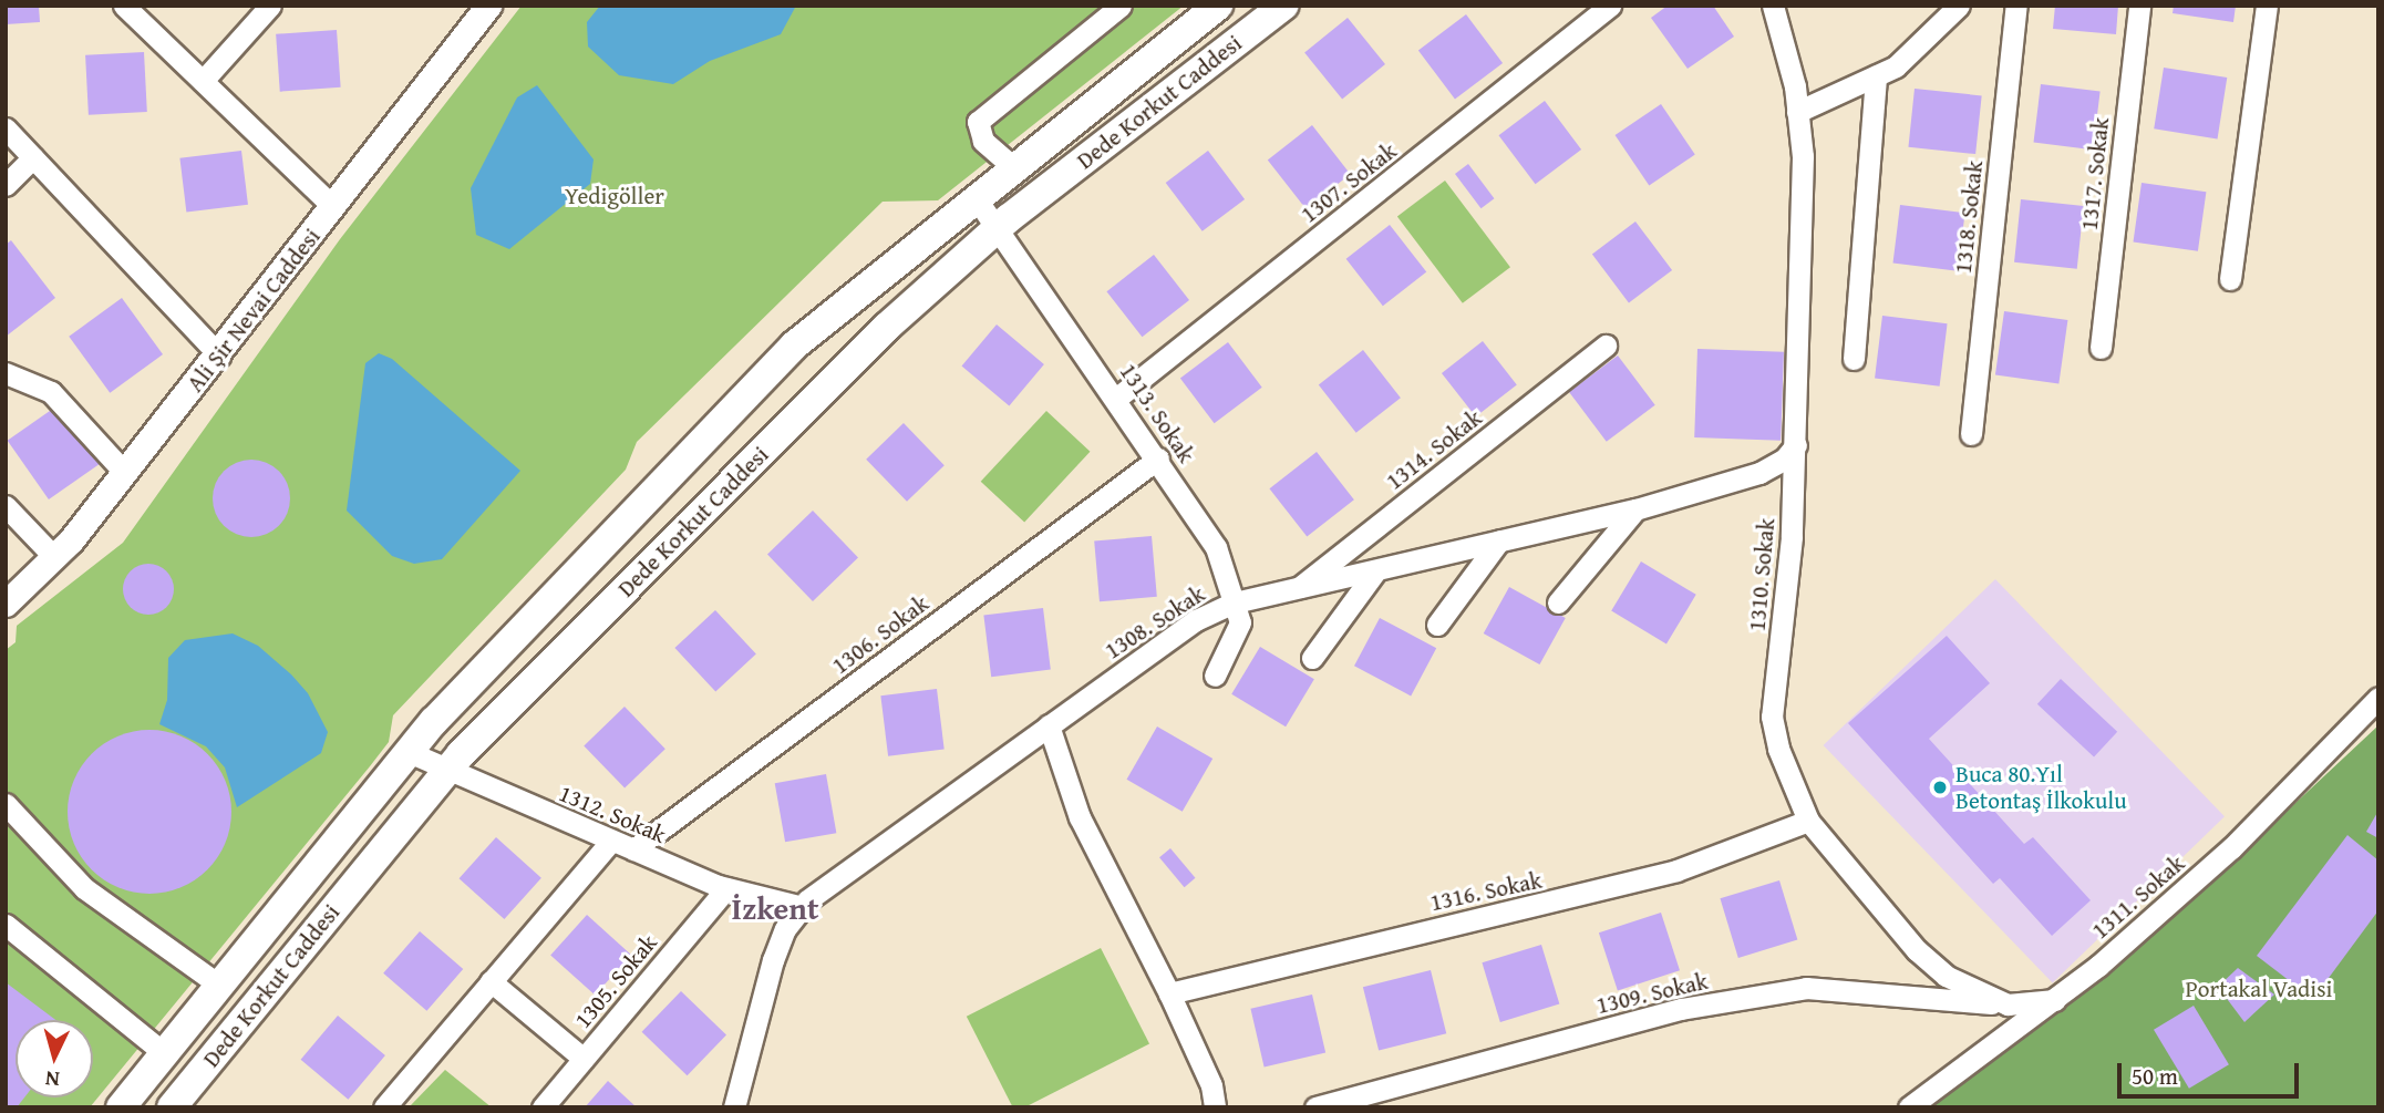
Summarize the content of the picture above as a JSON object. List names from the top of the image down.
{
  "streets": {
    "main road": ["Dede Korkut Caddesi"],
    "street": [
      "1317. Sokak",
      "1307. Sokak",
      "1318. Sokak",
      "Ali Şir Nevai Caddesi",
      "1313. Sokak",
      "1314. Sokak",
      "1310. Sokak",
      "1308. Sokak",
      "1306. Sokak",
      "1312. Sokak",
      "1316. Sokak",
      "1311. Sokak",
      "1305. Sokak",
      "1309. Sokak"
    ]
  },
  "crossings": [
    ["Dede Korkut Caddesi", "1313. Sokak"],
    ["Dede Korkut Caddesi", "1312. Sokak"],
    ["1307. Sokak", "1313. Sokak"],
    ["1313. Sokak", "1308. Sokak"],
    ["1313. Sokak", "1306. Sokak"],
    ["1314. Sokak", "1308. Sokak"],
    ["1310. Sokak", "1308. Sokak"],
    ["1310. Sokak", "1316. Sokak"],
    ["1310. Sokak", "1309. Sokak"],
    ["1308. Sokak", "1312. Sokak"],
    ["1306. Sokak", "1312. Sokak"],
    ["1312. Sokak", "1305. Sokak"]
  ],
  "districts": ["İzkent"],
  "parks": ["Yedigöller", "Portakal Vadisi"],
  "places": ["Buca 80.Yıl Betontaş İlkokulu"],
  "scale_bar": "50 m",
  "north": "bottom"
}
